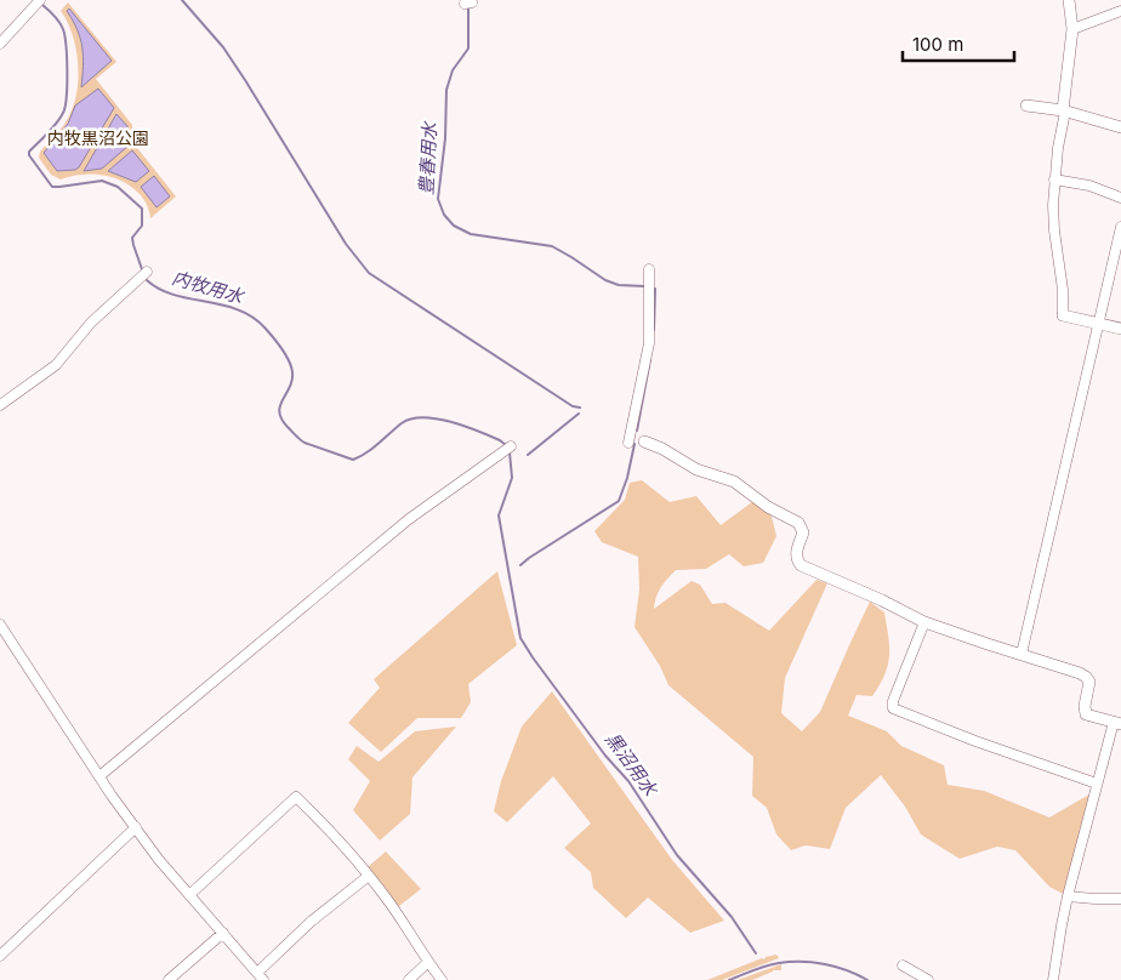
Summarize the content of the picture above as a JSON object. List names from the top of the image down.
{
  "water": ["豊春用水", "内牧用水", "黒沼用水"],
  "parks": ["内牧黒沼公園"],
  "scale_bar": "100 m"
}
